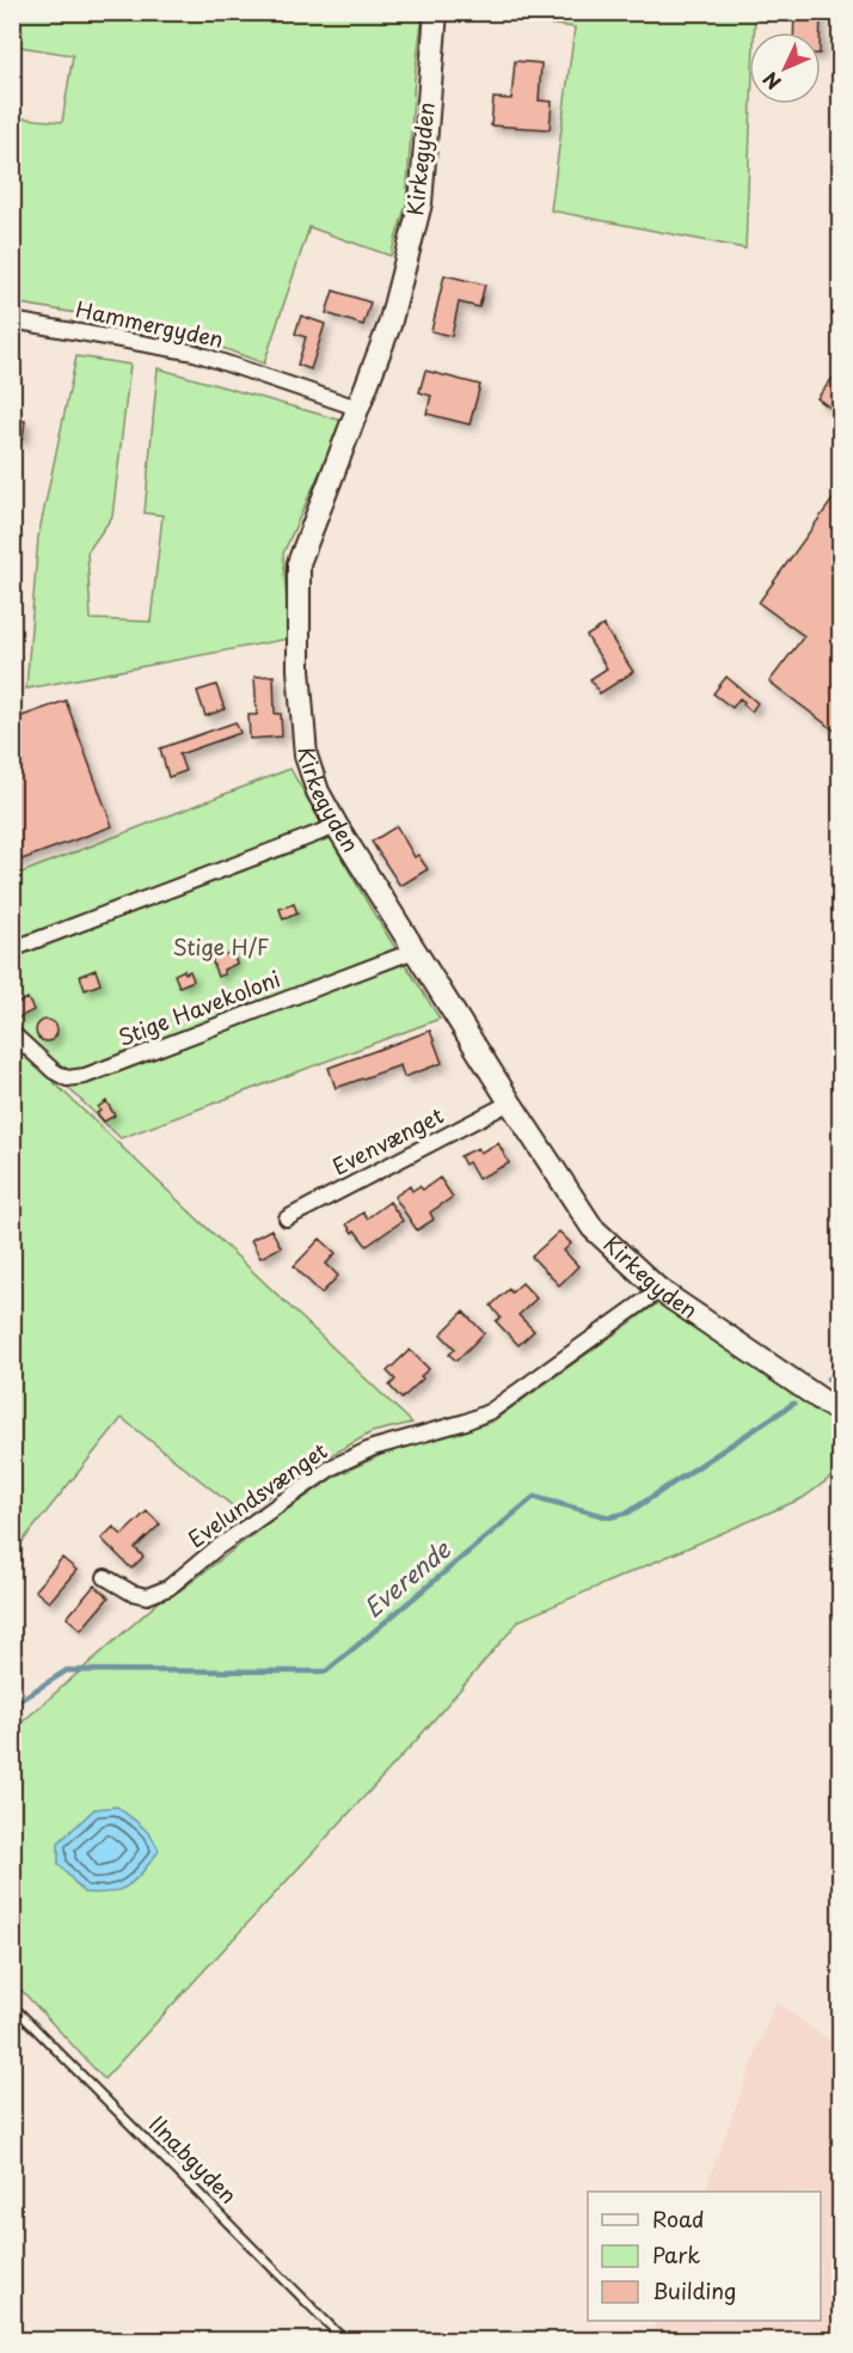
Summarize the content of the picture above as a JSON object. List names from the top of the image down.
{
  "streets": {
    "street": [
      "Kirkegyden",
      "Hammergyden",
      "Stige Havekoloni",
      "Evenvænget",
      "Evelundsvænget"
    ],
    "lane": ["Ilnabgyden"]
  },
  "crossings": [
    ["Kirkegyden", "Hammergyden"],
    ["Kirkegyden", "Stige Havekoloni"],
    ["Kirkegyden", "Evenvænget"],
    ["Kirkegyden", "Evelundsvænget"]
  ],
  "water": ["Everende"],
  "parks": ["Stige H/F"],
  "legend": ["Road", "Park", "Building"],
  "north": "bottom left"
}
